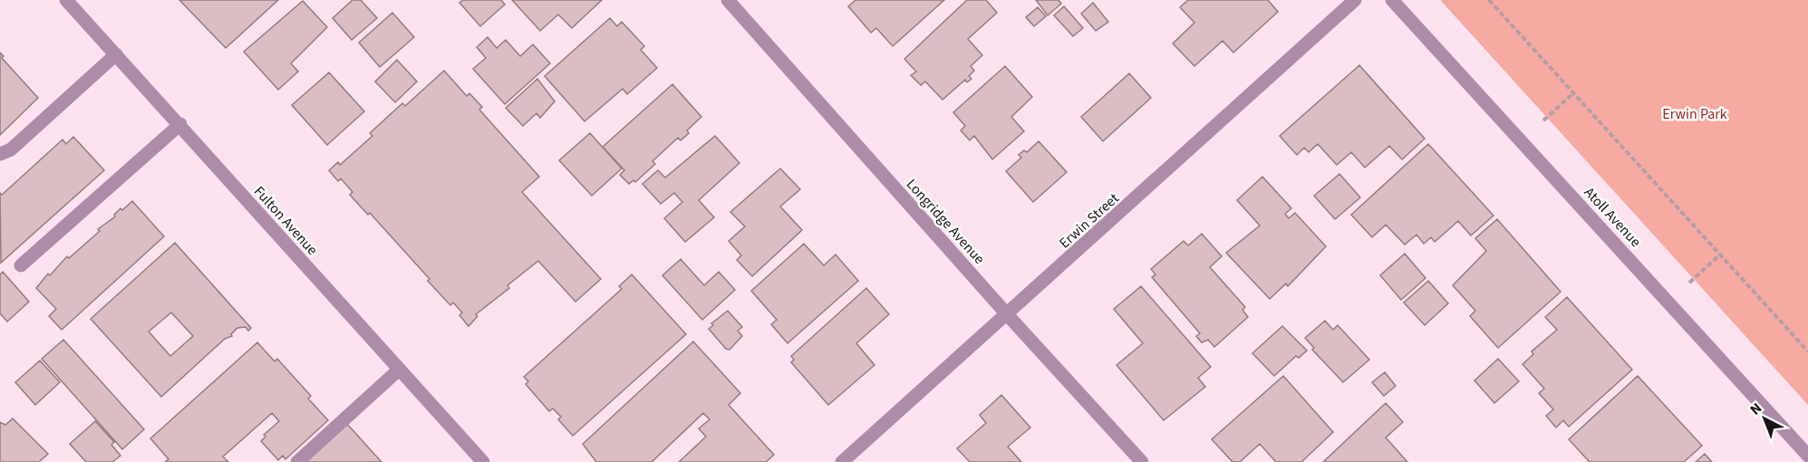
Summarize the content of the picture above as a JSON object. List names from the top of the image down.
{
  "streets": {
    "street": [
      "Atoll Avenue",
      "Fulton Avenue",
      "Erwin Street",
      "Longridge Avenue"
    ]
  },
  "crossings": [
    ["Erwin Street", "Longridge Avenue"]
  ],
  "parks": ["Erwin Park"],
  "north": "top left"
}
